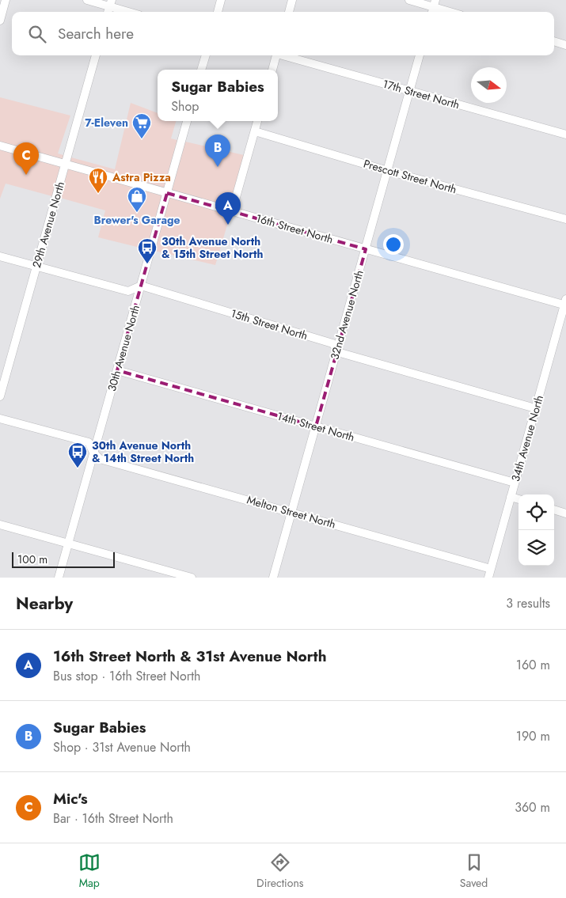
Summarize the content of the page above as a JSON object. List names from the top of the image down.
{
  "streets": {
    "street": [
      "17th Street North",
      "Prescott Street North",
      "29th Avenue North",
      "16th Street North",
      "32nd Avenue North",
      "15th Street North",
      "30th Avenue North",
      "14th Street North",
      "34th Avenue North",
      "Melton Street North"
    ]
  },
  "crossings": [
    ["17th Street North", "32nd Avenue North"],
    ["Prescott Street North", "32nd Avenue North"],
    ["29th Avenue North", "16th Street North"],
    ["29th Avenue North", "15th Street North"],
    ["16th Street North", "32nd Avenue North"],
    ["16th Street North", "30th Avenue North"],
    ["16th Street North", "34th Avenue North"],
    ["32nd Avenue North", "15th Street North"],
    ["32nd Avenue North", "14th Street North"],
    ["32nd Avenue North", "Melton Street North"],
    ["15th Street North", "30th Avenue North"],
    ["15th Street North", "34th Avenue North"],
    ["30th Avenue North", "14th Street North"],
    ["30th Avenue North", "Melton Street North"],
    ["14th Street North", "34th Avenue North"],
    ["34th Avenue North", "Melton Street North"]
  ],
  "places": {
    "supermarket": ["7-Eleven"],
    "restaurant": ["Astra Pizza"],
    "shop": ["Brewer's Garage"],
    "bus stop": ["30th Avenue North & 15th Street North", "30th Avenue North & 14th Street North"]
  },
  "scale_bar": "100 m",
  "north": "right",
  "page": {
    "search": "Search here",
    "popup": ["Sugar Babies", "Shop"],
    "pins": ["B", "C", "A"],
    "scale": "100 m",
    "heading": ["Nearby", "3 results"],
    "list": [
      {
        "mark": "A",
        "name": "16th Street North & 31st Avenue North",
        "note": "Bus stop · 16th Street North",
        "value": "160 m"
      },
      {
        "mark": "B",
        "name": "Sugar Babies",
        "note": "Shop · 31st Avenue North",
        "value": "190 m"
      },
      {
        "mark": "C",
        "name": "Mic's",
        "note": "Bar · 16th Street North",
        "value": "360 m"
      }
    ],
    "nav": ["Map", "Directions", "Saved"]
  }
}
